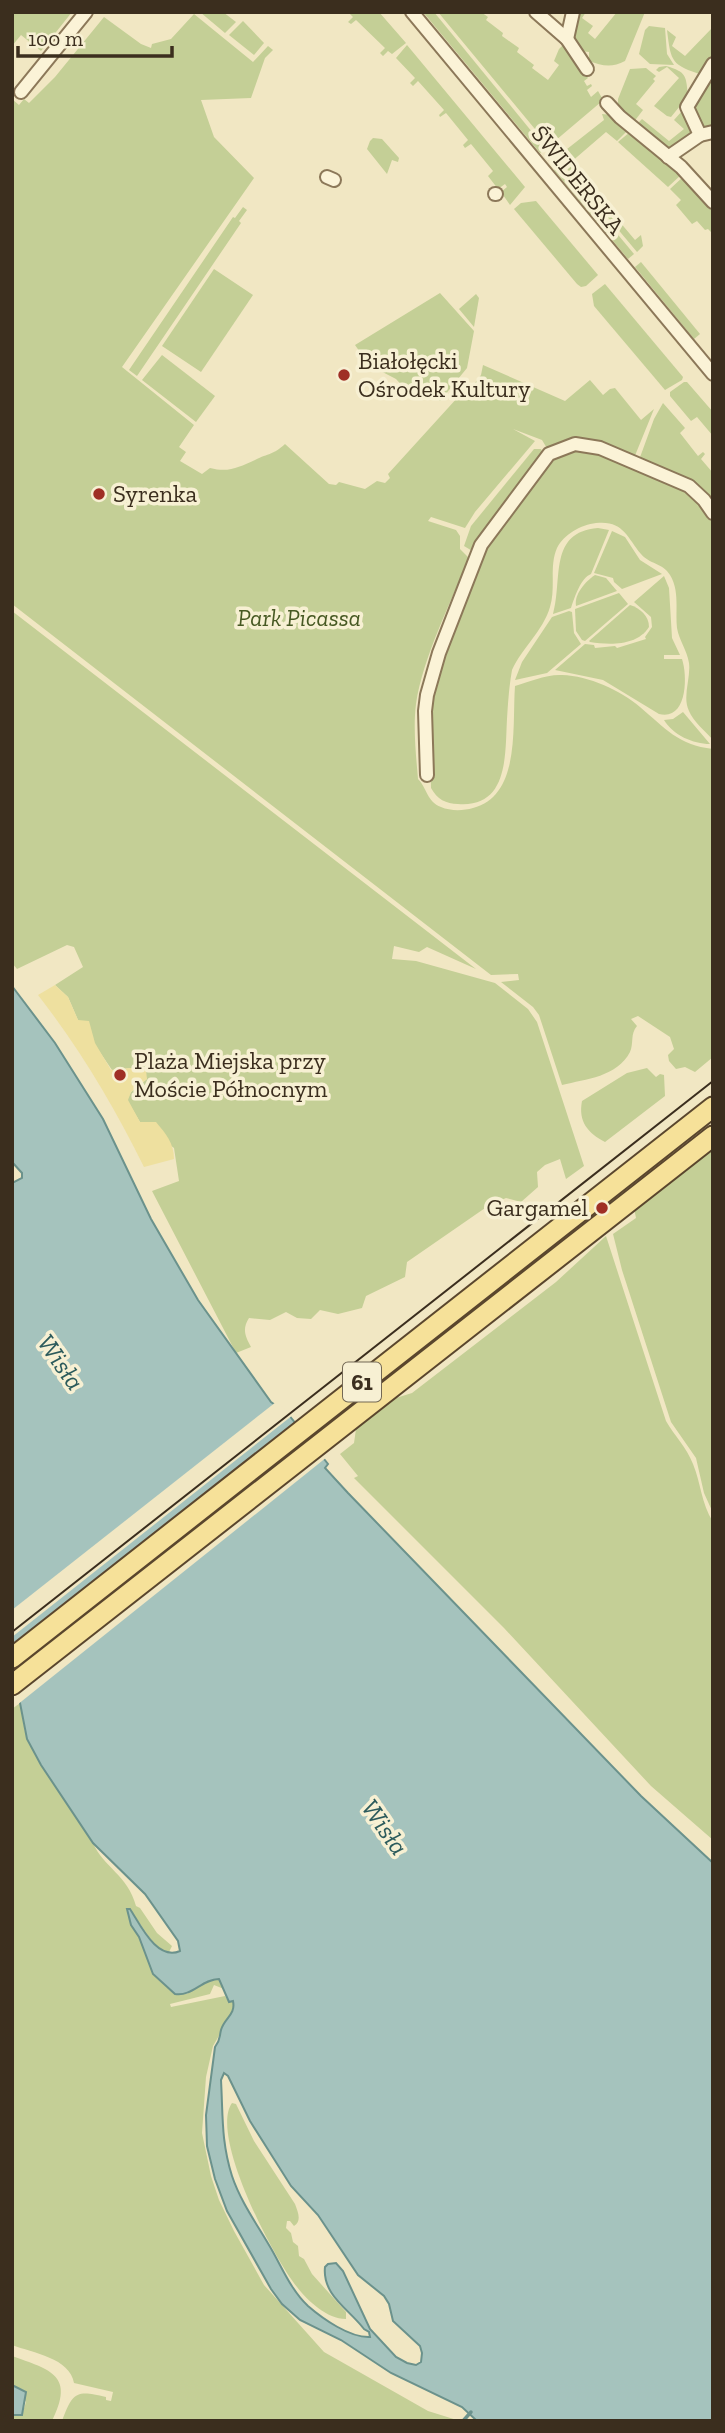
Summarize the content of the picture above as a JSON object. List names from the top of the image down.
{
  "streets": {
    "main road": ["61"],
    "street": ["ŚWIDERSKA"]
  },
  "water": ["Wisła"],
  "parks": ["Park Picassa"],
  "places": [
    "Białołęcki Ośrodek Kultury",
    "Syrenka",
    "Plaża Miejska przy Moście Północnym",
    "Gargamel"
  ],
  "scale_bar": "100 m"
}
